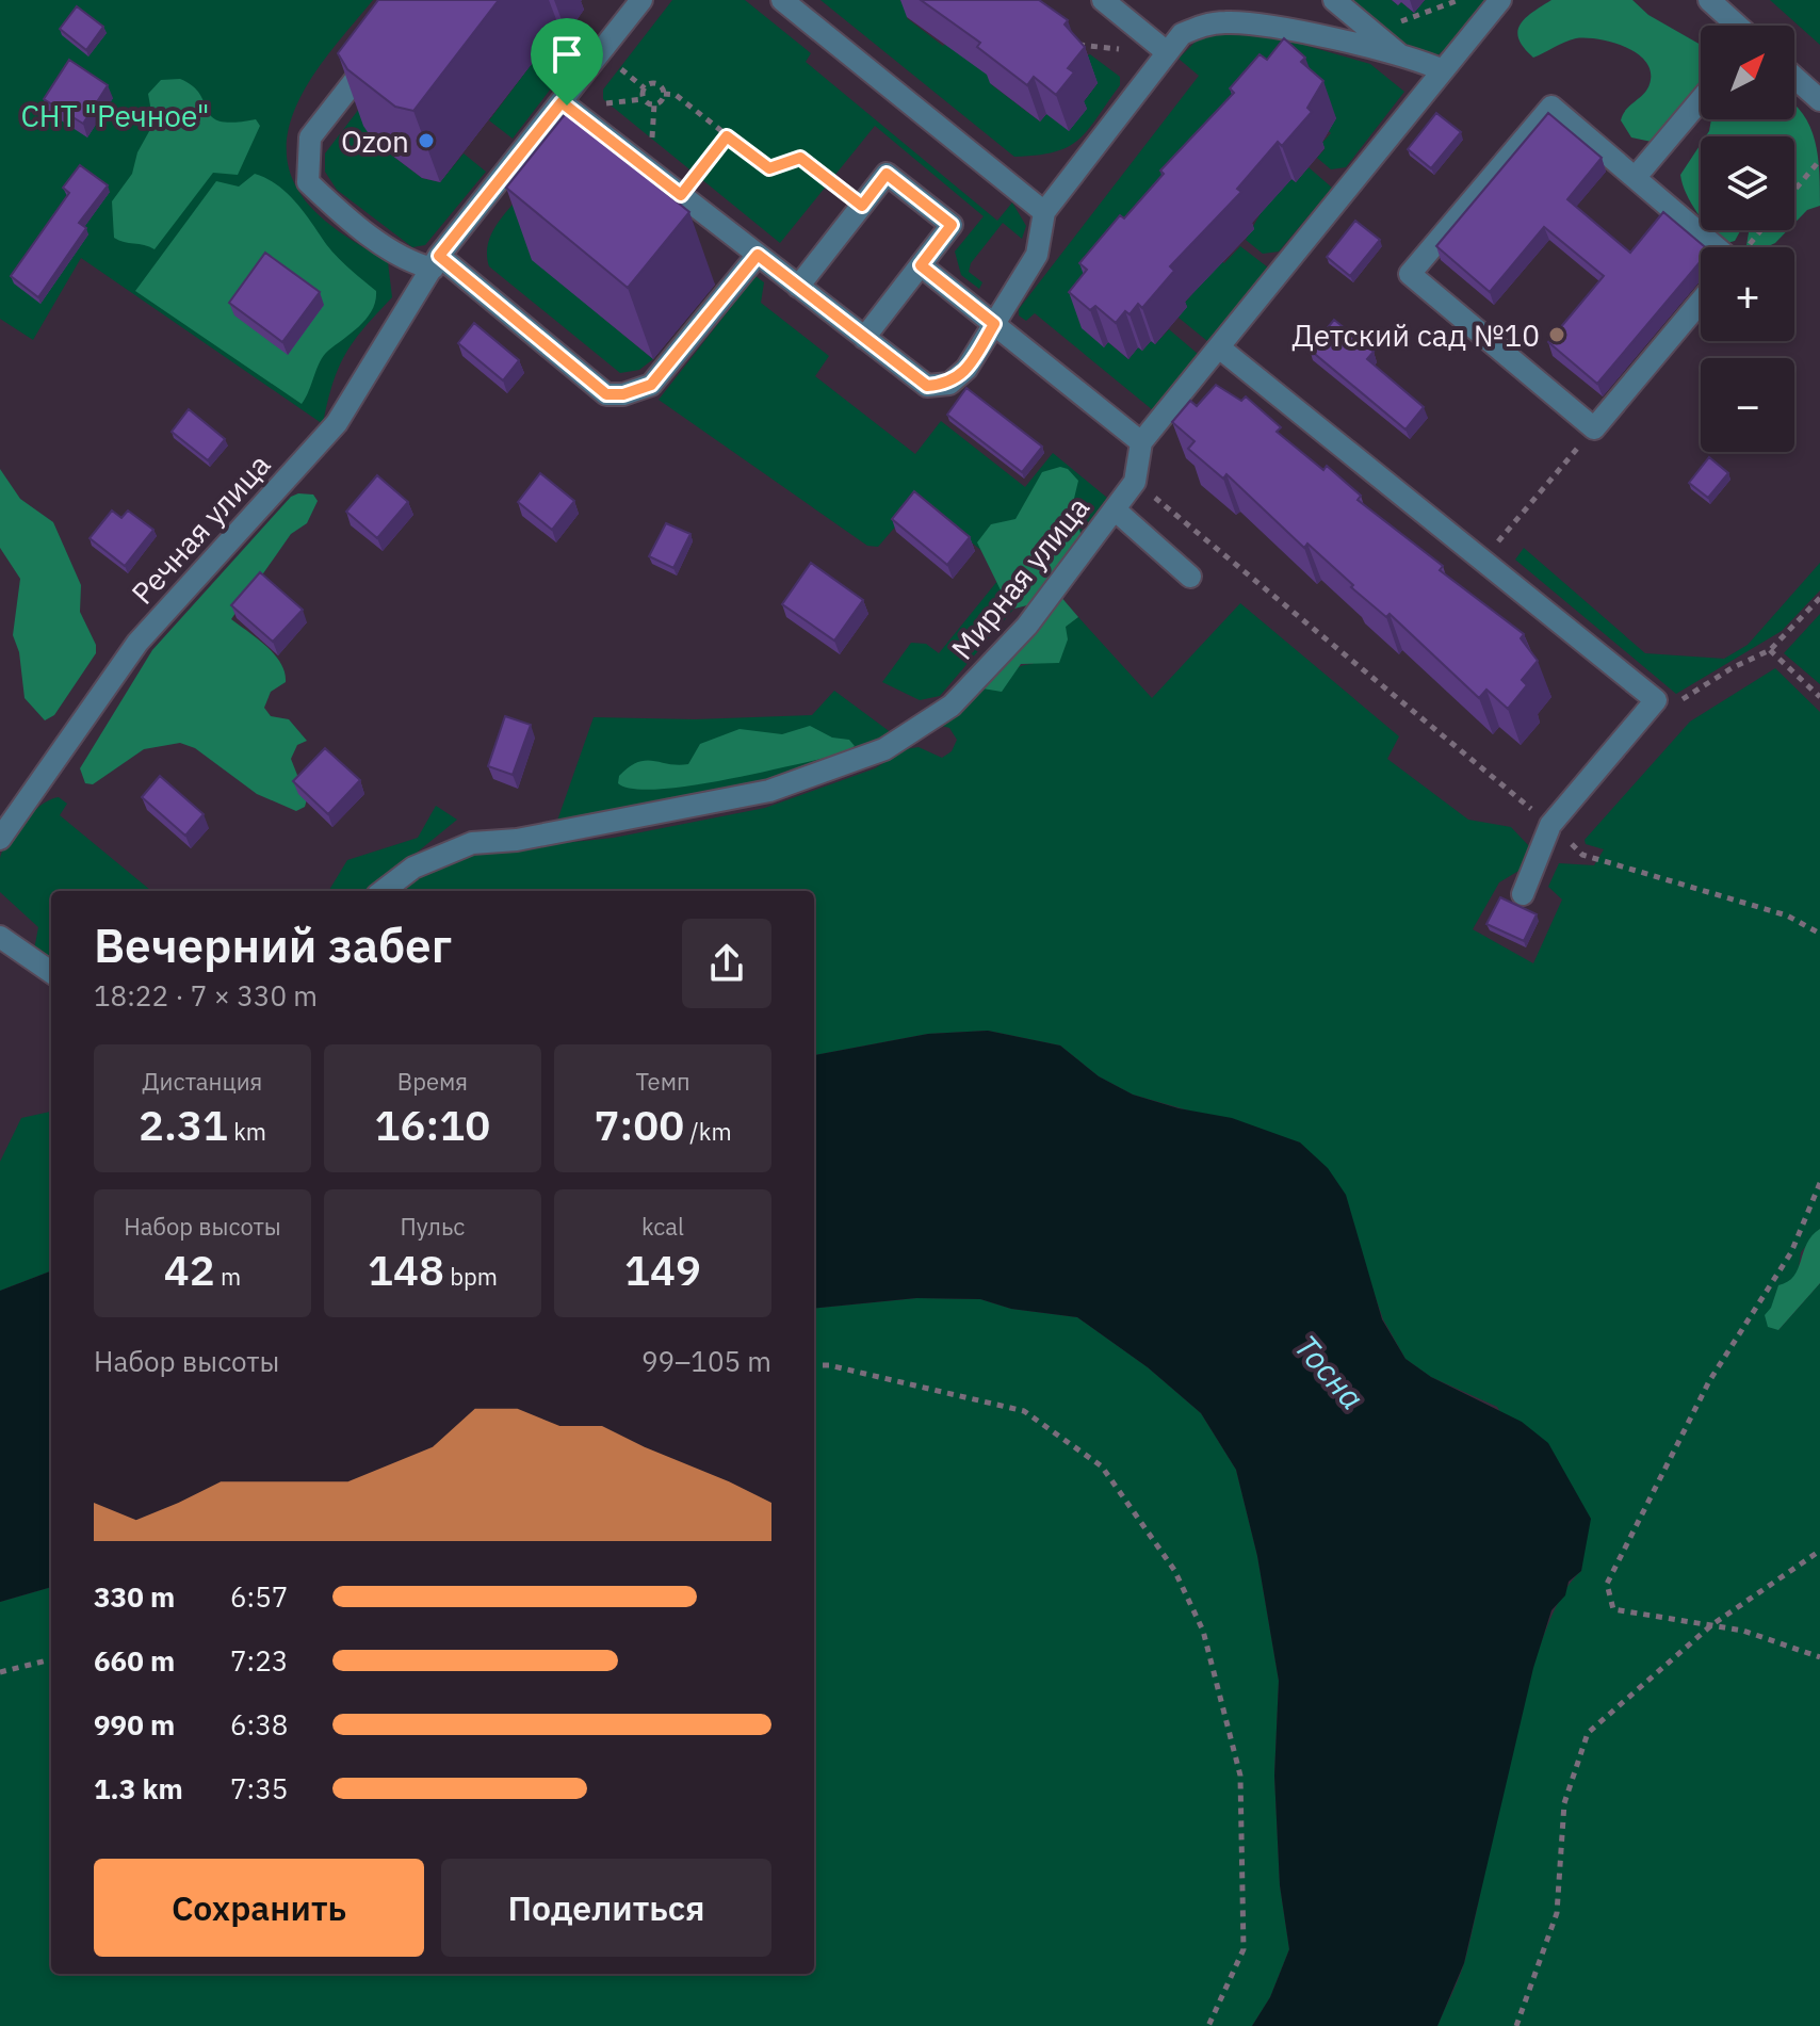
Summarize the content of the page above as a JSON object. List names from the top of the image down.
{
  "streets": {
    "street": ["Речная улица", "Мирная улица"]
  },
  "water": ["Тосна"],
  "parks": ["СНТ \"Речное\""],
  "places": ["Ozon", "Детский сад №10"],
  "north": "top right",
  "page": {
    "map_buttons": ["+", "−"],
    "heading": ["Вечерний забег", "18:22 · 7 × 330 m"],
    "stats": [
      ["Дистанция", "2.31 km"],
      ["Время", "16:10"],
      ["Темп", "7:00 /km"],
      ["Набор высоты", "42 m"],
      ["Пульс", "148 bpm"],
      ["kcal", "149"]
    ],
    "chart": ["Набор высоты", "99–105 m"],
    "list": [
      {
        "name": "330 m",
        "note": "6:57"
      },
      {
        "name": "660 m",
        "note": "7:23"
      },
      {
        "name": "990 m",
        "note": "6:38"
      },
      {
        "name": "1.3 km",
        "note": "7:35"
      }
    ],
    "buttons": ["Сохранить", "Поделиться"]
  }
}
